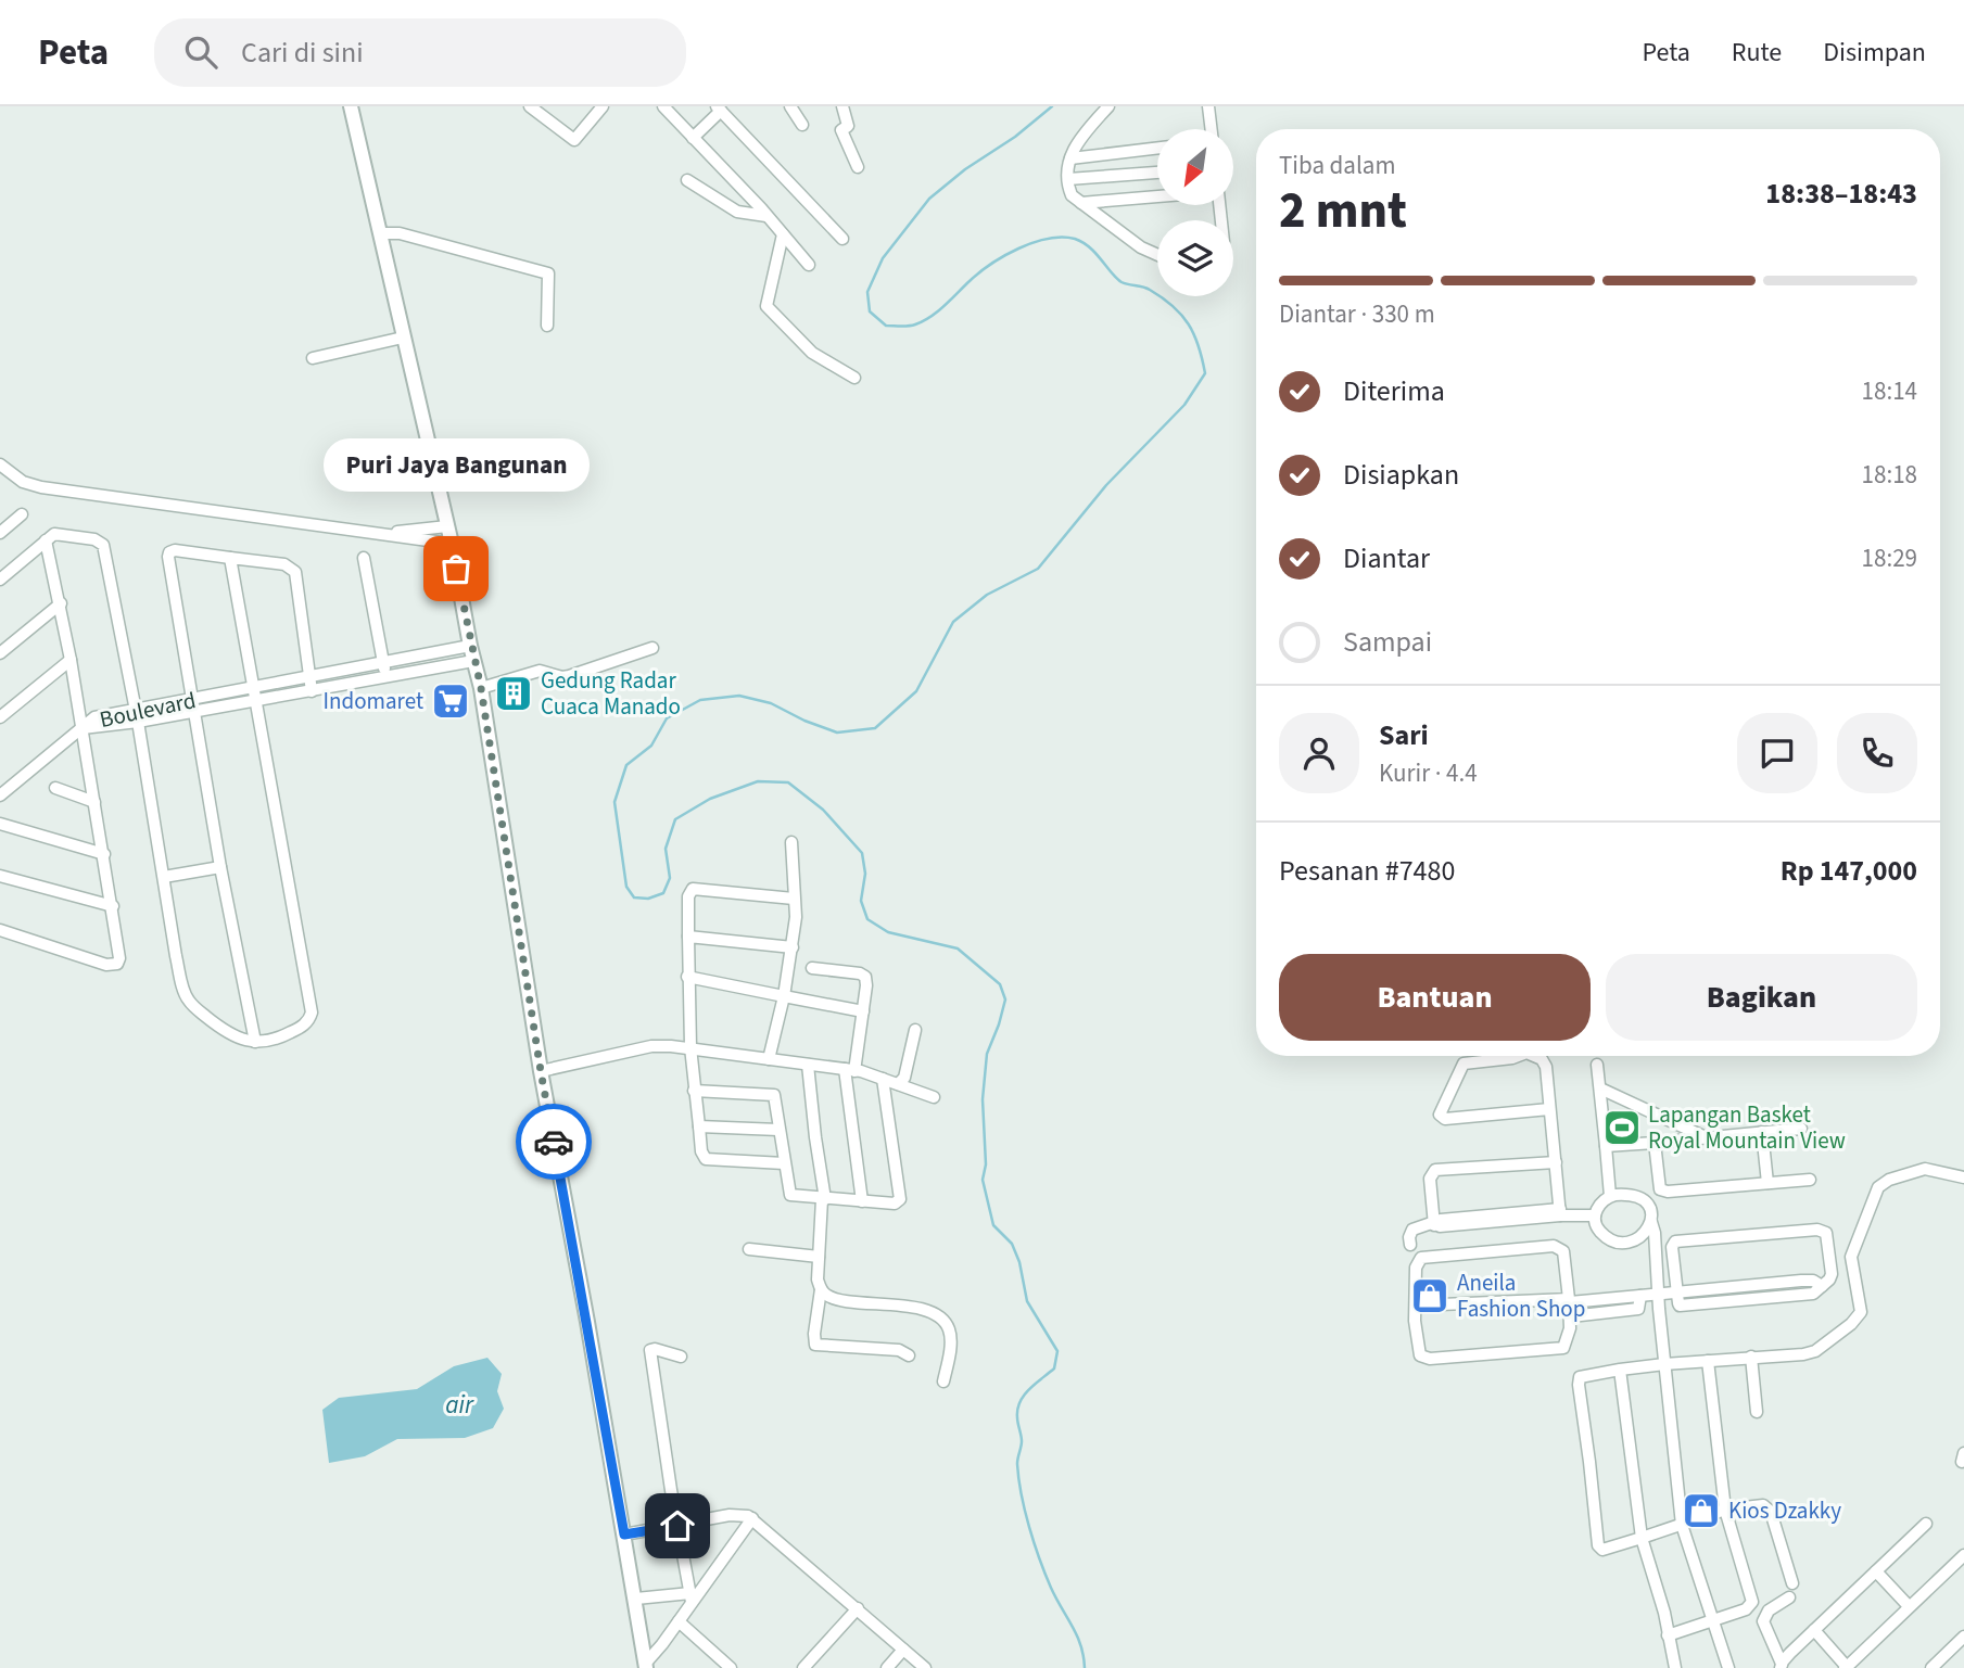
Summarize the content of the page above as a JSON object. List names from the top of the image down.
{
  "streets": {
    "street": ["Boulevard"]
  },
  "water": ["air"],
  "places": {
    "other": ["Puri Jaya Bangunan"],
    "building": ["Gedung Radar Cuaca Manado"],
    "supermarket": ["Indomaret"],
    "sports": ["Lapangan Basket Royal Mountain View"],
    "shop": ["Aneila Fashion Shop", "Kios Dzakky"]
  },
  "north": "bottom left",
  "page": {
    "header": "Peta",
    "search": "Cari di sini",
    "nav": ["Peta", "Rute", "Disimpan"],
    "heading": ["2 mnt", "Tiba dalam", "18:38–18:43"],
    "panel": [
      "Sari",
      "Kurir · 4.4",
      "Pesanan #7480",
      "Rp 147,000"
    ],
    "bar": "Diantar · 330 m",
    "list": [
      ["Diterima", "18:14"],
      ["Disiapkan", "18:18"],
      ["Diantar", "18:29"],
      "Sampai"
    ],
    "bubble": "Puri Jaya Bangunan",
    "buttons": ["Bantuan", "Bagikan"]
  }
}
